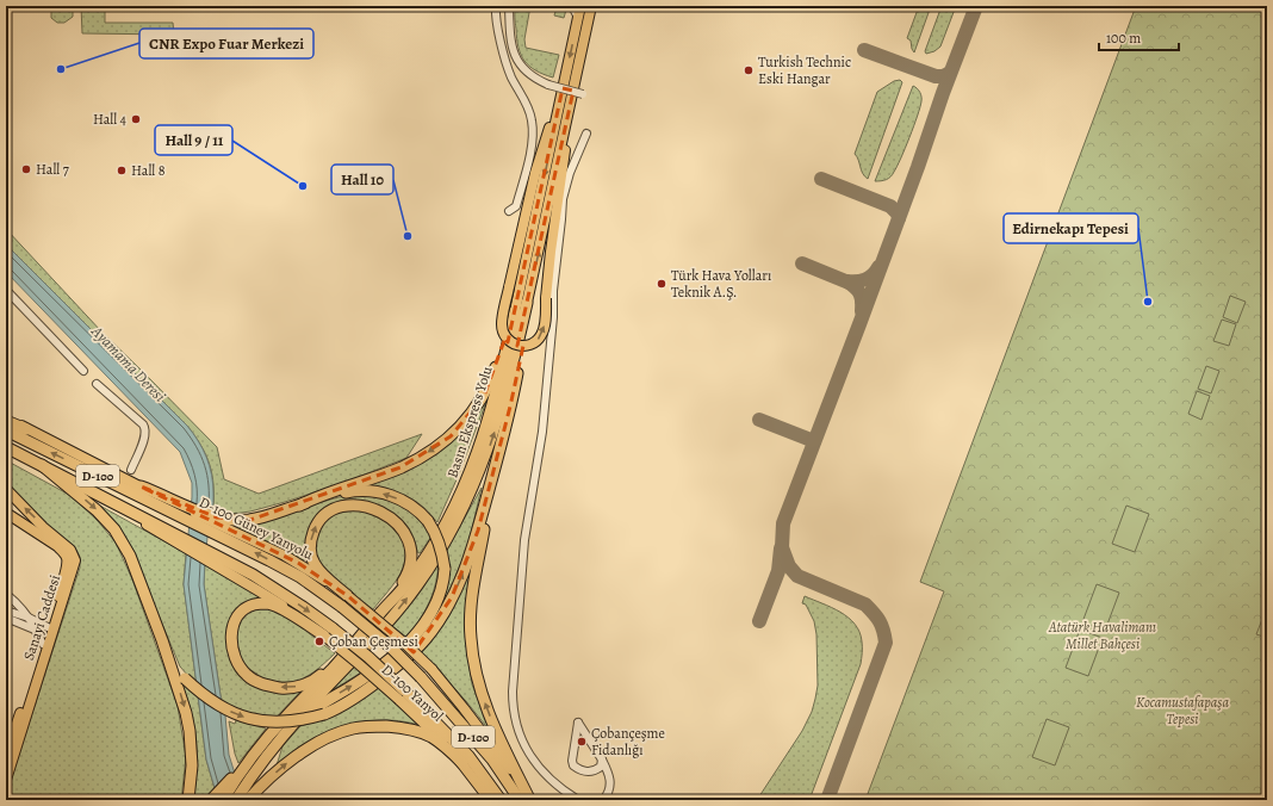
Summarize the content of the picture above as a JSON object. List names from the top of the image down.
{
  "streets": {
    "highway": ["Basın Ekspress Yolu", "D-100"],
    "main road": ["D-100 Güney Yanyolu", "Sanayi Caddesi", "D-100 Yanyol"]
  },
  "crossings": [
    ["D-100", "D-100 Güney Yanyolu"],
    ["D-100", "D-100 Yanyol"]
  ],
  "water": ["Ayamama Deresi"],
  "parks": ["Atatürk Havalimanı Millet Bahçesi", "Kocamustafapaşa Tepesi"],
  "places": [
    "CNR Expo Fuar Merkezi",
    "Turkish Technic Eski Hangar",
    "Hall 4",
    "Hall 7",
    "Hall 8",
    "Hall 9 / 11",
    "Hall 10",
    "Türk Hava Yolları Teknik A.Ş.",
    "Edirnekapı Tepesi",
    "Çoban Çeşmesi",
    "Çobançeşme Fidanlığı"
  ],
  "scale_bar": "100 m"
}
